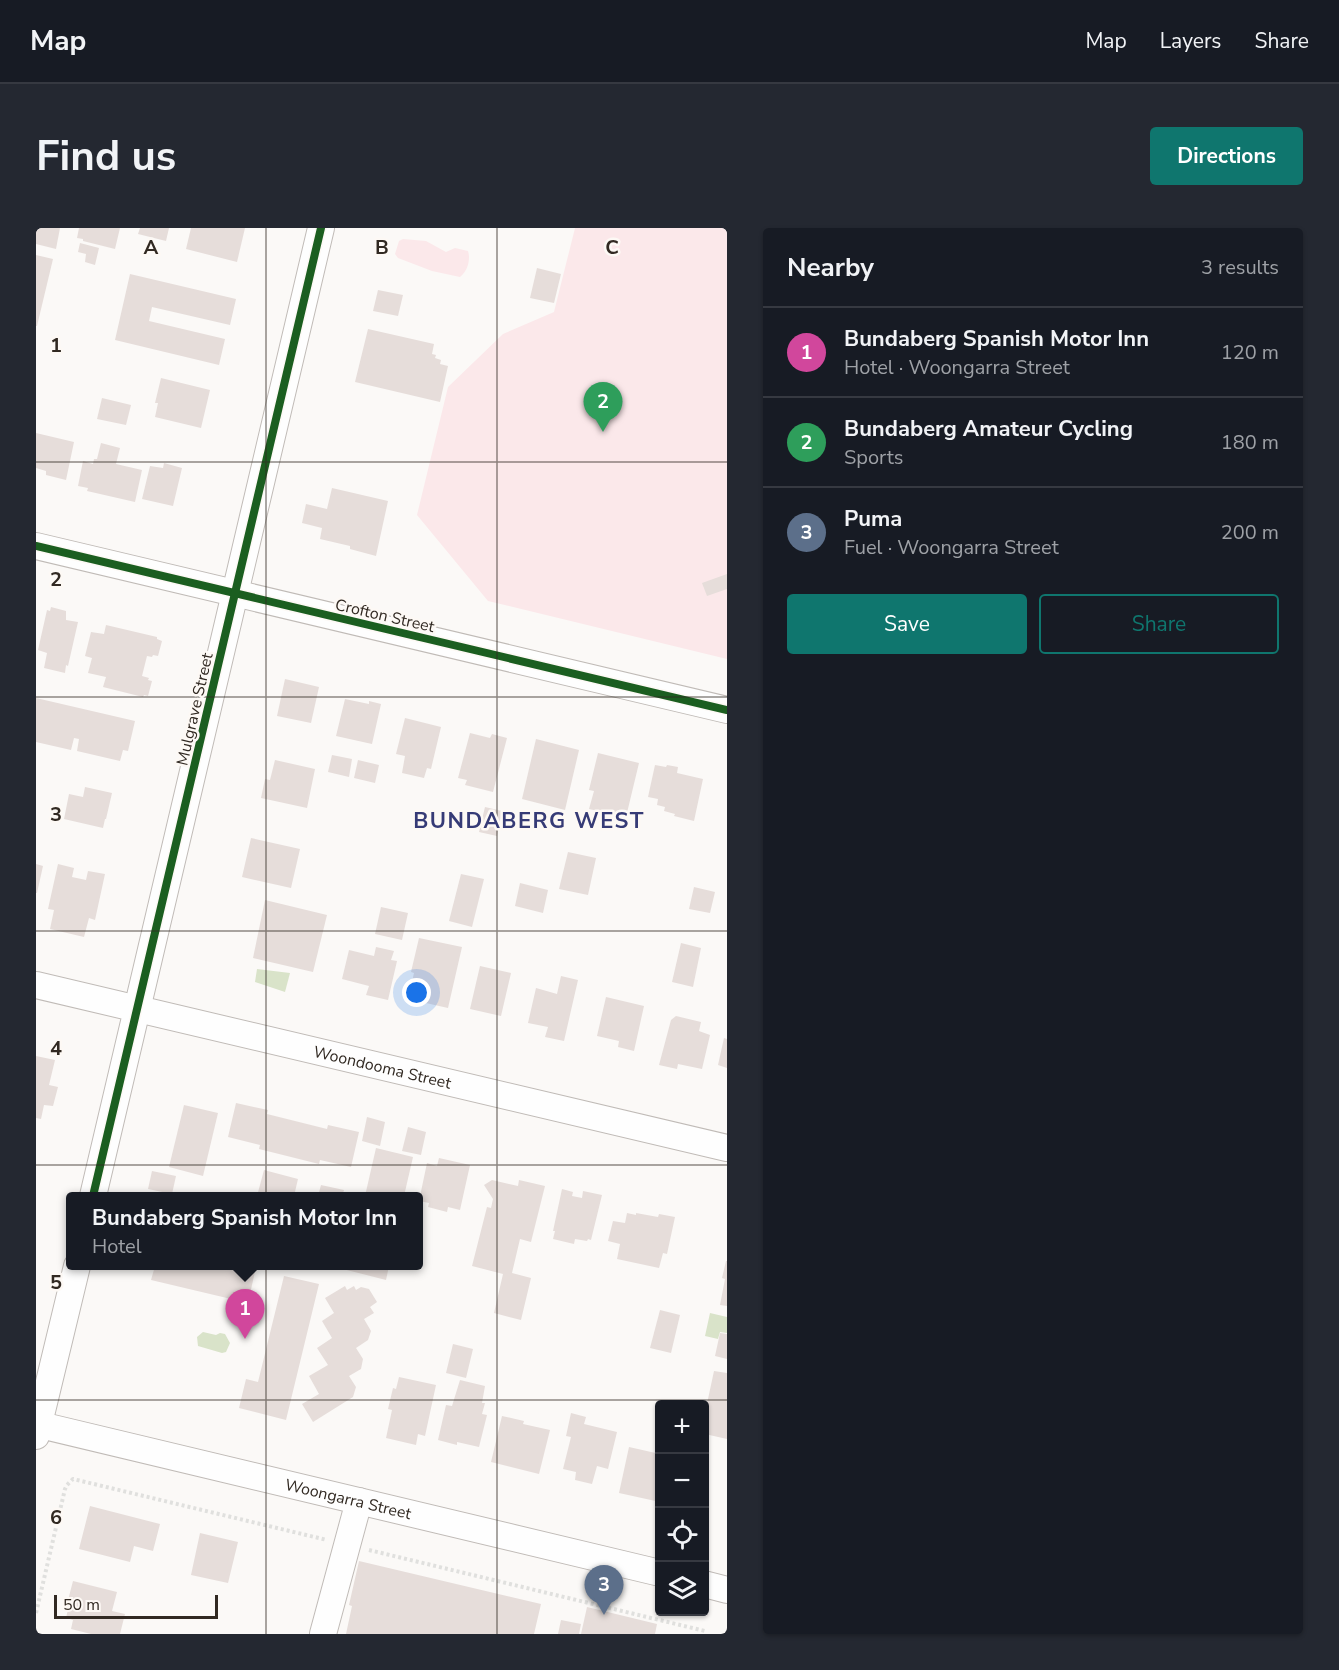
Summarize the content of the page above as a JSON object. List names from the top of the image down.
{
  "streets": {
    "street": [
      "Crofton Street",
      "Mulgrave Street",
      "Woondooma Street",
      "Woongarra Street"
    ]
  },
  "crossings": [
    ["Crofton Street", "Mulgrave Street"],
    ["Mulgrave Street", "Woondooma Street"]
  ],
  "districts": ["BUNDABERG WEST"],
  "scale_bar": "50 m",
  "page": {
    "header": "Map",
    "nav": ["Map", "Layers", "Share"],
    "buttons": [
      "Directions",
      ["Save", "Share"]
    ],
    "title": "Find us",
    "heading": ["Nearby", "3 results"],
    "list": [
      {
        "mark": "1",
        "name": "Bundaberg Spanish Motor Inn",
        "note": "Hotel · Woongarra Street",
        "value": "120 m"
      },
      {
        "mark": "2",
        "name": "Bundaberg Amateur Cycling",
        "note": "Sports",
        "value": "180 m"
      },
      {
        "mark": "3",
        "name": "Puma",
        "note": "Fuel · Woongarra Street",
        "value": "200 m"
      }
    ],
    "pins": ["2", "1", "3"],
    "popup": ["Bundaberg Spanish Motor Inn", "Hotel"],
    "map_buttons": ["+", "−"],
    "scale": "50 m"
  },
  "grid": {
    "columns": ["A", "B", "C"],
    "rows": [
      "1",
      "2",
      "3",
      "4",
      "5",
      "6"
    ]
  }
}
